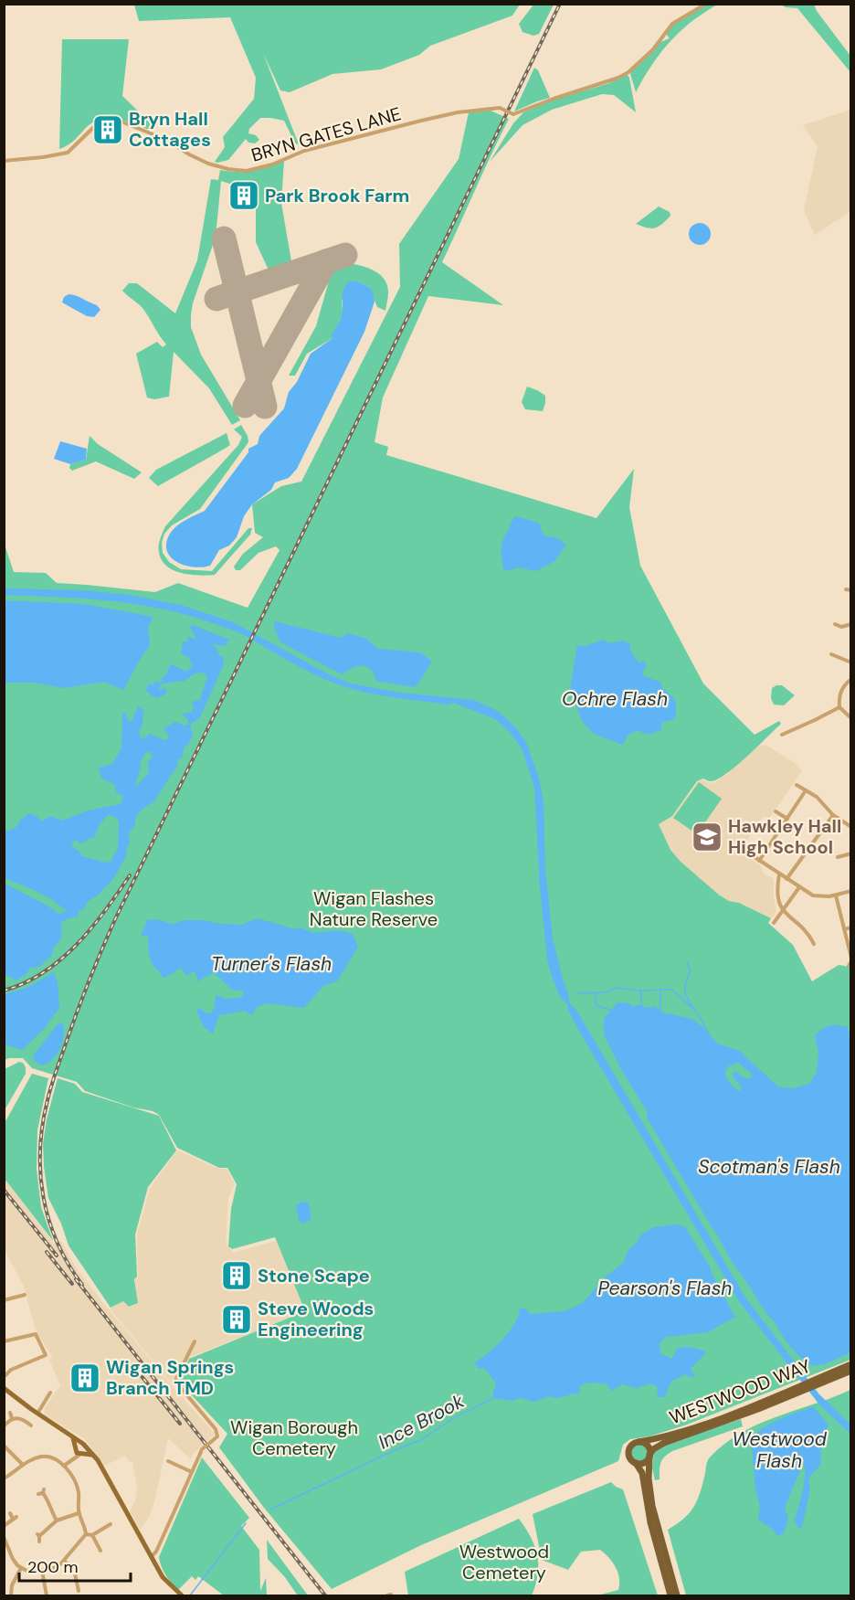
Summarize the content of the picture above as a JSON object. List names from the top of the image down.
{
  "streets": {
    "highway": ["WESTWOOD WAY"],
    "street": ["BRYN GATES LANE"]
  },
  "water": [
    "Ochre Flash",
    "Turner's Flash",
    "Scotman's Flash",
    "Pearson's Flash",
    "Ince Brook",
    "Westwood Flash"
  ],
  "parks": ["Wigan Flashes Nature Reserve", "Wigan Borough Cemetery", "Westwood Cemetery"],
  "places": {
    "building": [
      "Bryn Hall Cottages",
      "Park Brook Farm",
      "Stone Scape",
      "Steve Woods Engineering",
      "Wigan Springs Branch TMD"
    ],
    "school or university": ["Hawkley Hall High School"]
  },
  "scale_bar": "200 m"
}
